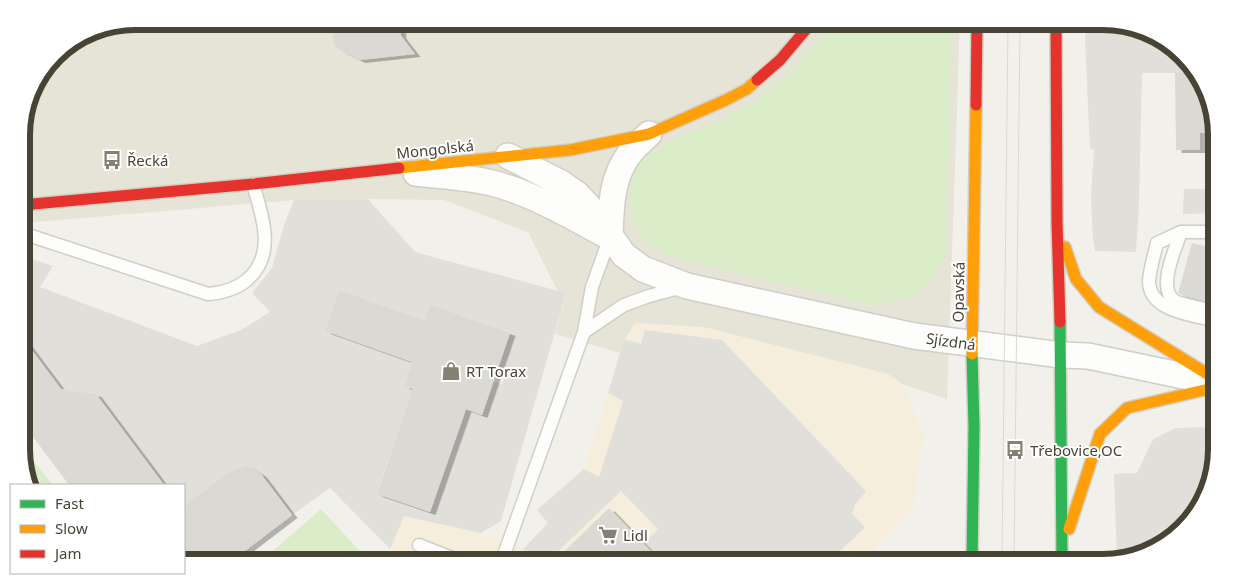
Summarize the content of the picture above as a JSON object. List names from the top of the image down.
{
  "streets": {
    "main road": ["Mongolská", "Opavská"],
    "street": ["Sjízdná"]
  },
  "crossings": [
    ["Mongolská", "Sjízdná"],
    ["Opavská", "Sjízdná"]
  ],
  "places": {
    "bus stop": ["Řecká", "Třebovice,OC"],
    "shop": ["RT Torax"],
    "supermarket": ["Lidl"]
  },
  "legend": ["Fast", "Slow", "Jam"]
}
